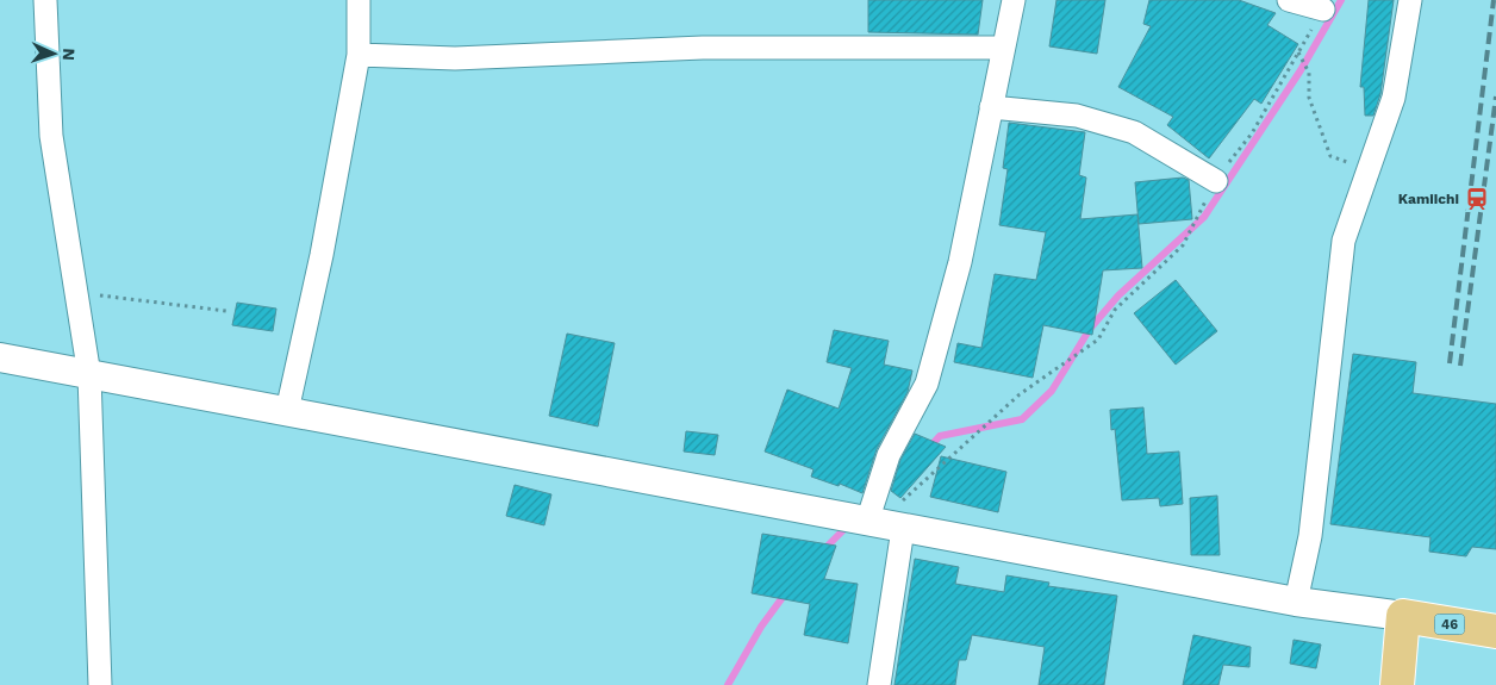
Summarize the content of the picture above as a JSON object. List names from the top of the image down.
{
  "streets": {
    "main road": ["46"]
  },
  "places": {
    "station": ["Kamiichi"]
  },
  "north": "right"
}
